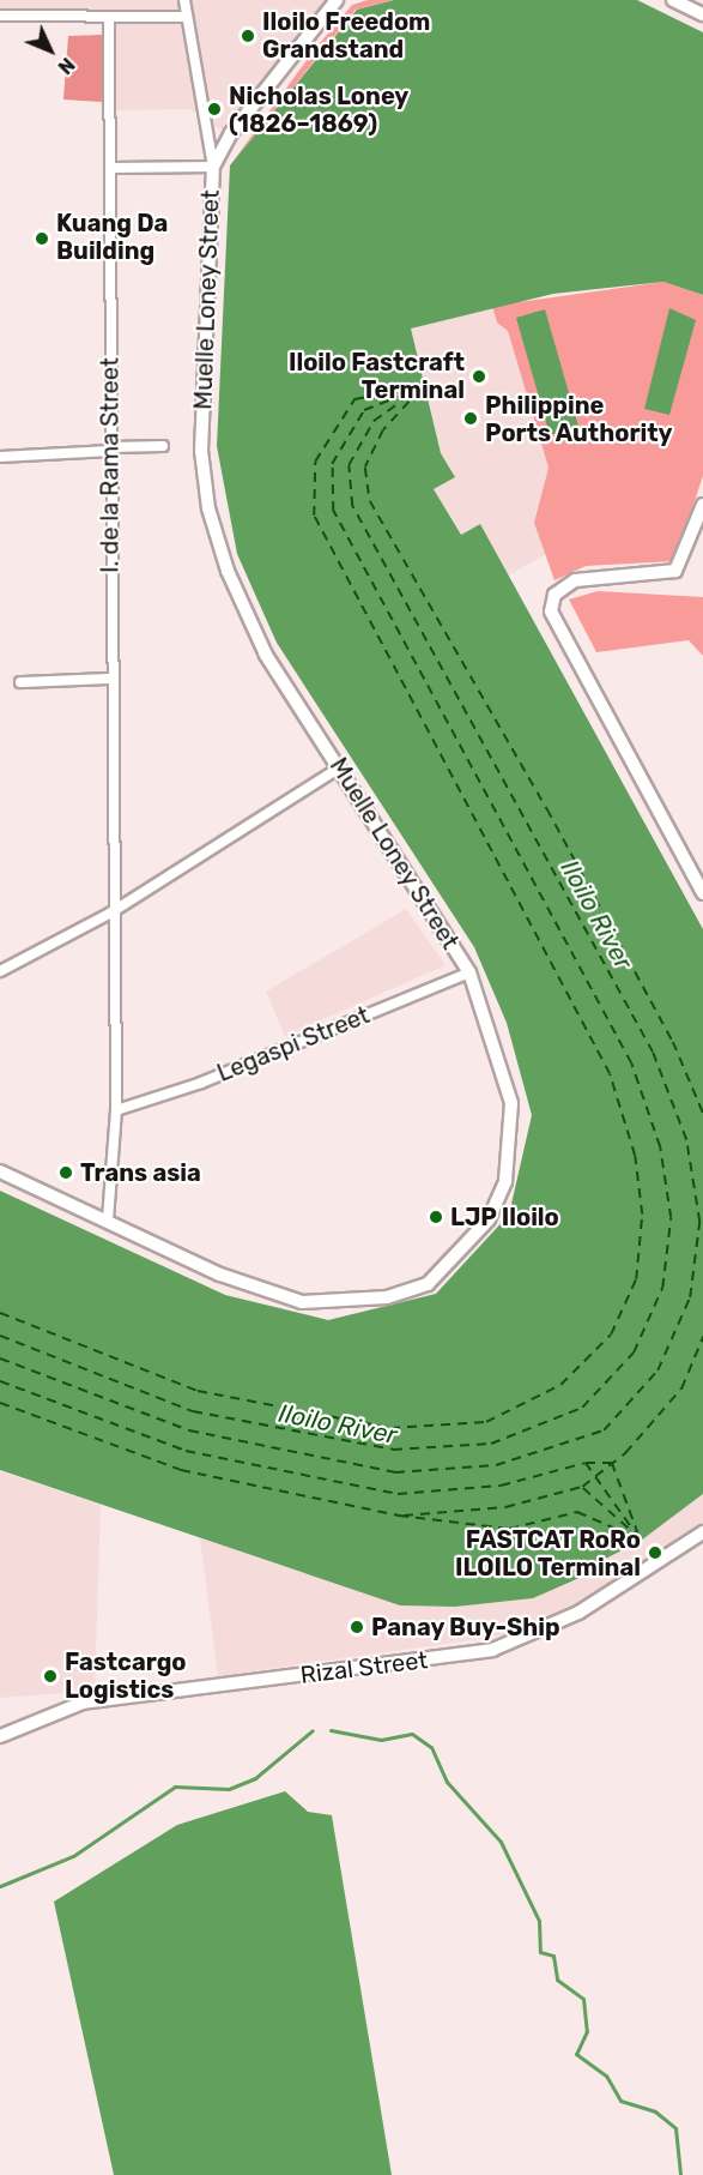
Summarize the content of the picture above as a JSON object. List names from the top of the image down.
{
  "streets": {
    "main road": ["Muelle Loney Street", "Rizal Street"],
    "street": ["I. de la Rama Street", "Legaspi Street"]
  },
  "crossings": [
    ["Muelle Loney Street", "Legaspi Street"]
  ],
  "water": ["Iloilo River"],
  "places": [
    "Iloilo Freedom Grandstand",
    "Nicholas Loney (1826–1869)",
    "Kuang Da Building",
    "Iloilo Fastcraft Terminal",
    "Philippine Ports Authority",
    "Trans asia",
    "LJP Iloilo",
    "FASTCAT RoRo ILOILO Terminal",
    "Panay Buy-Ship",
    "Fastcargo Logistics"
  ],
  "north": "bottom right"
}
